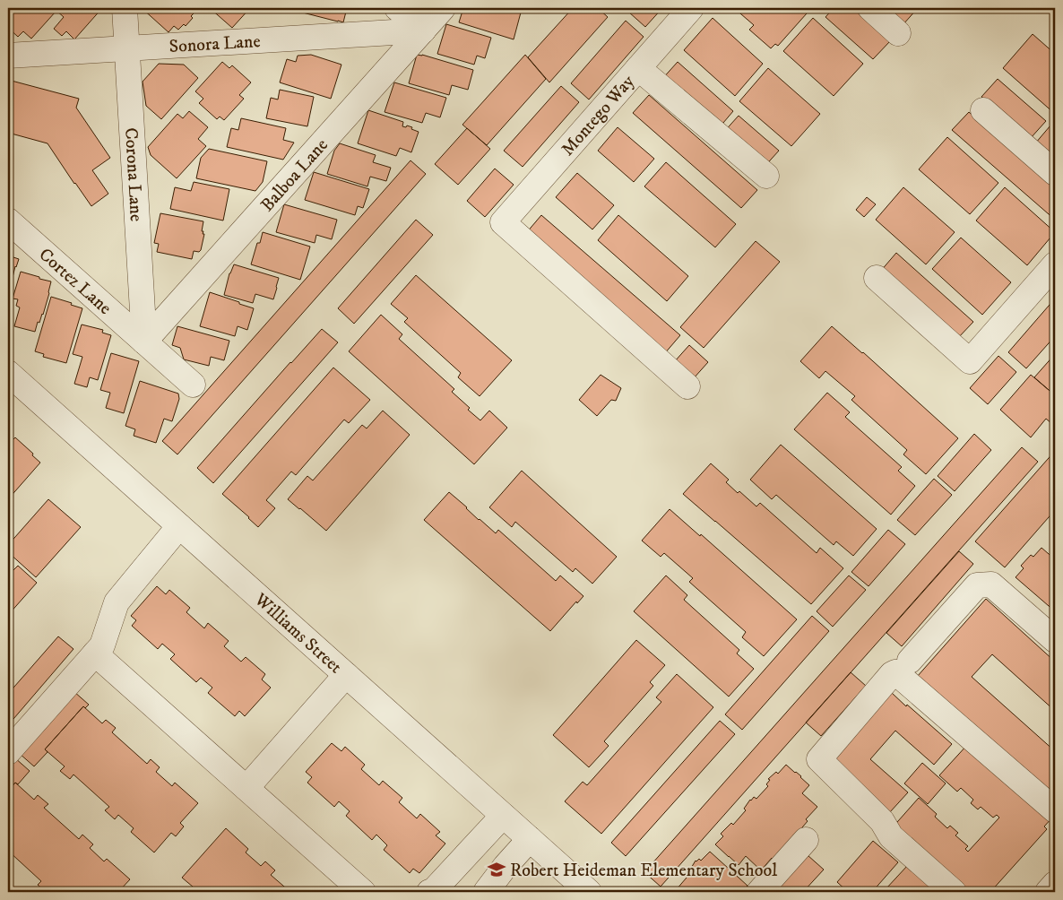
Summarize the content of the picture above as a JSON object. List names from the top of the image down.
{
  "streets": {
    "street": [
      "Sonora Lane",
      "Montego Way",
      "Corona Lane",
      "Balboa Lane",
      "Cortez Lane",
      "Williams Street"
    ]
  },
  "crossings": [
    ["Sonora Lane", "Corona Lane"],
    ["Sonora Lane", "Balboa Lane"],
    ["Corona Lane", "Balboa Lane"],
    ["Corona Lane", "Cortez Lane"],
    ["Balboa Lane", "Cortez Lane"]
  ],
  "places": {
    "school or university": ["Robert Heideman Elementary School"]
  }
}
